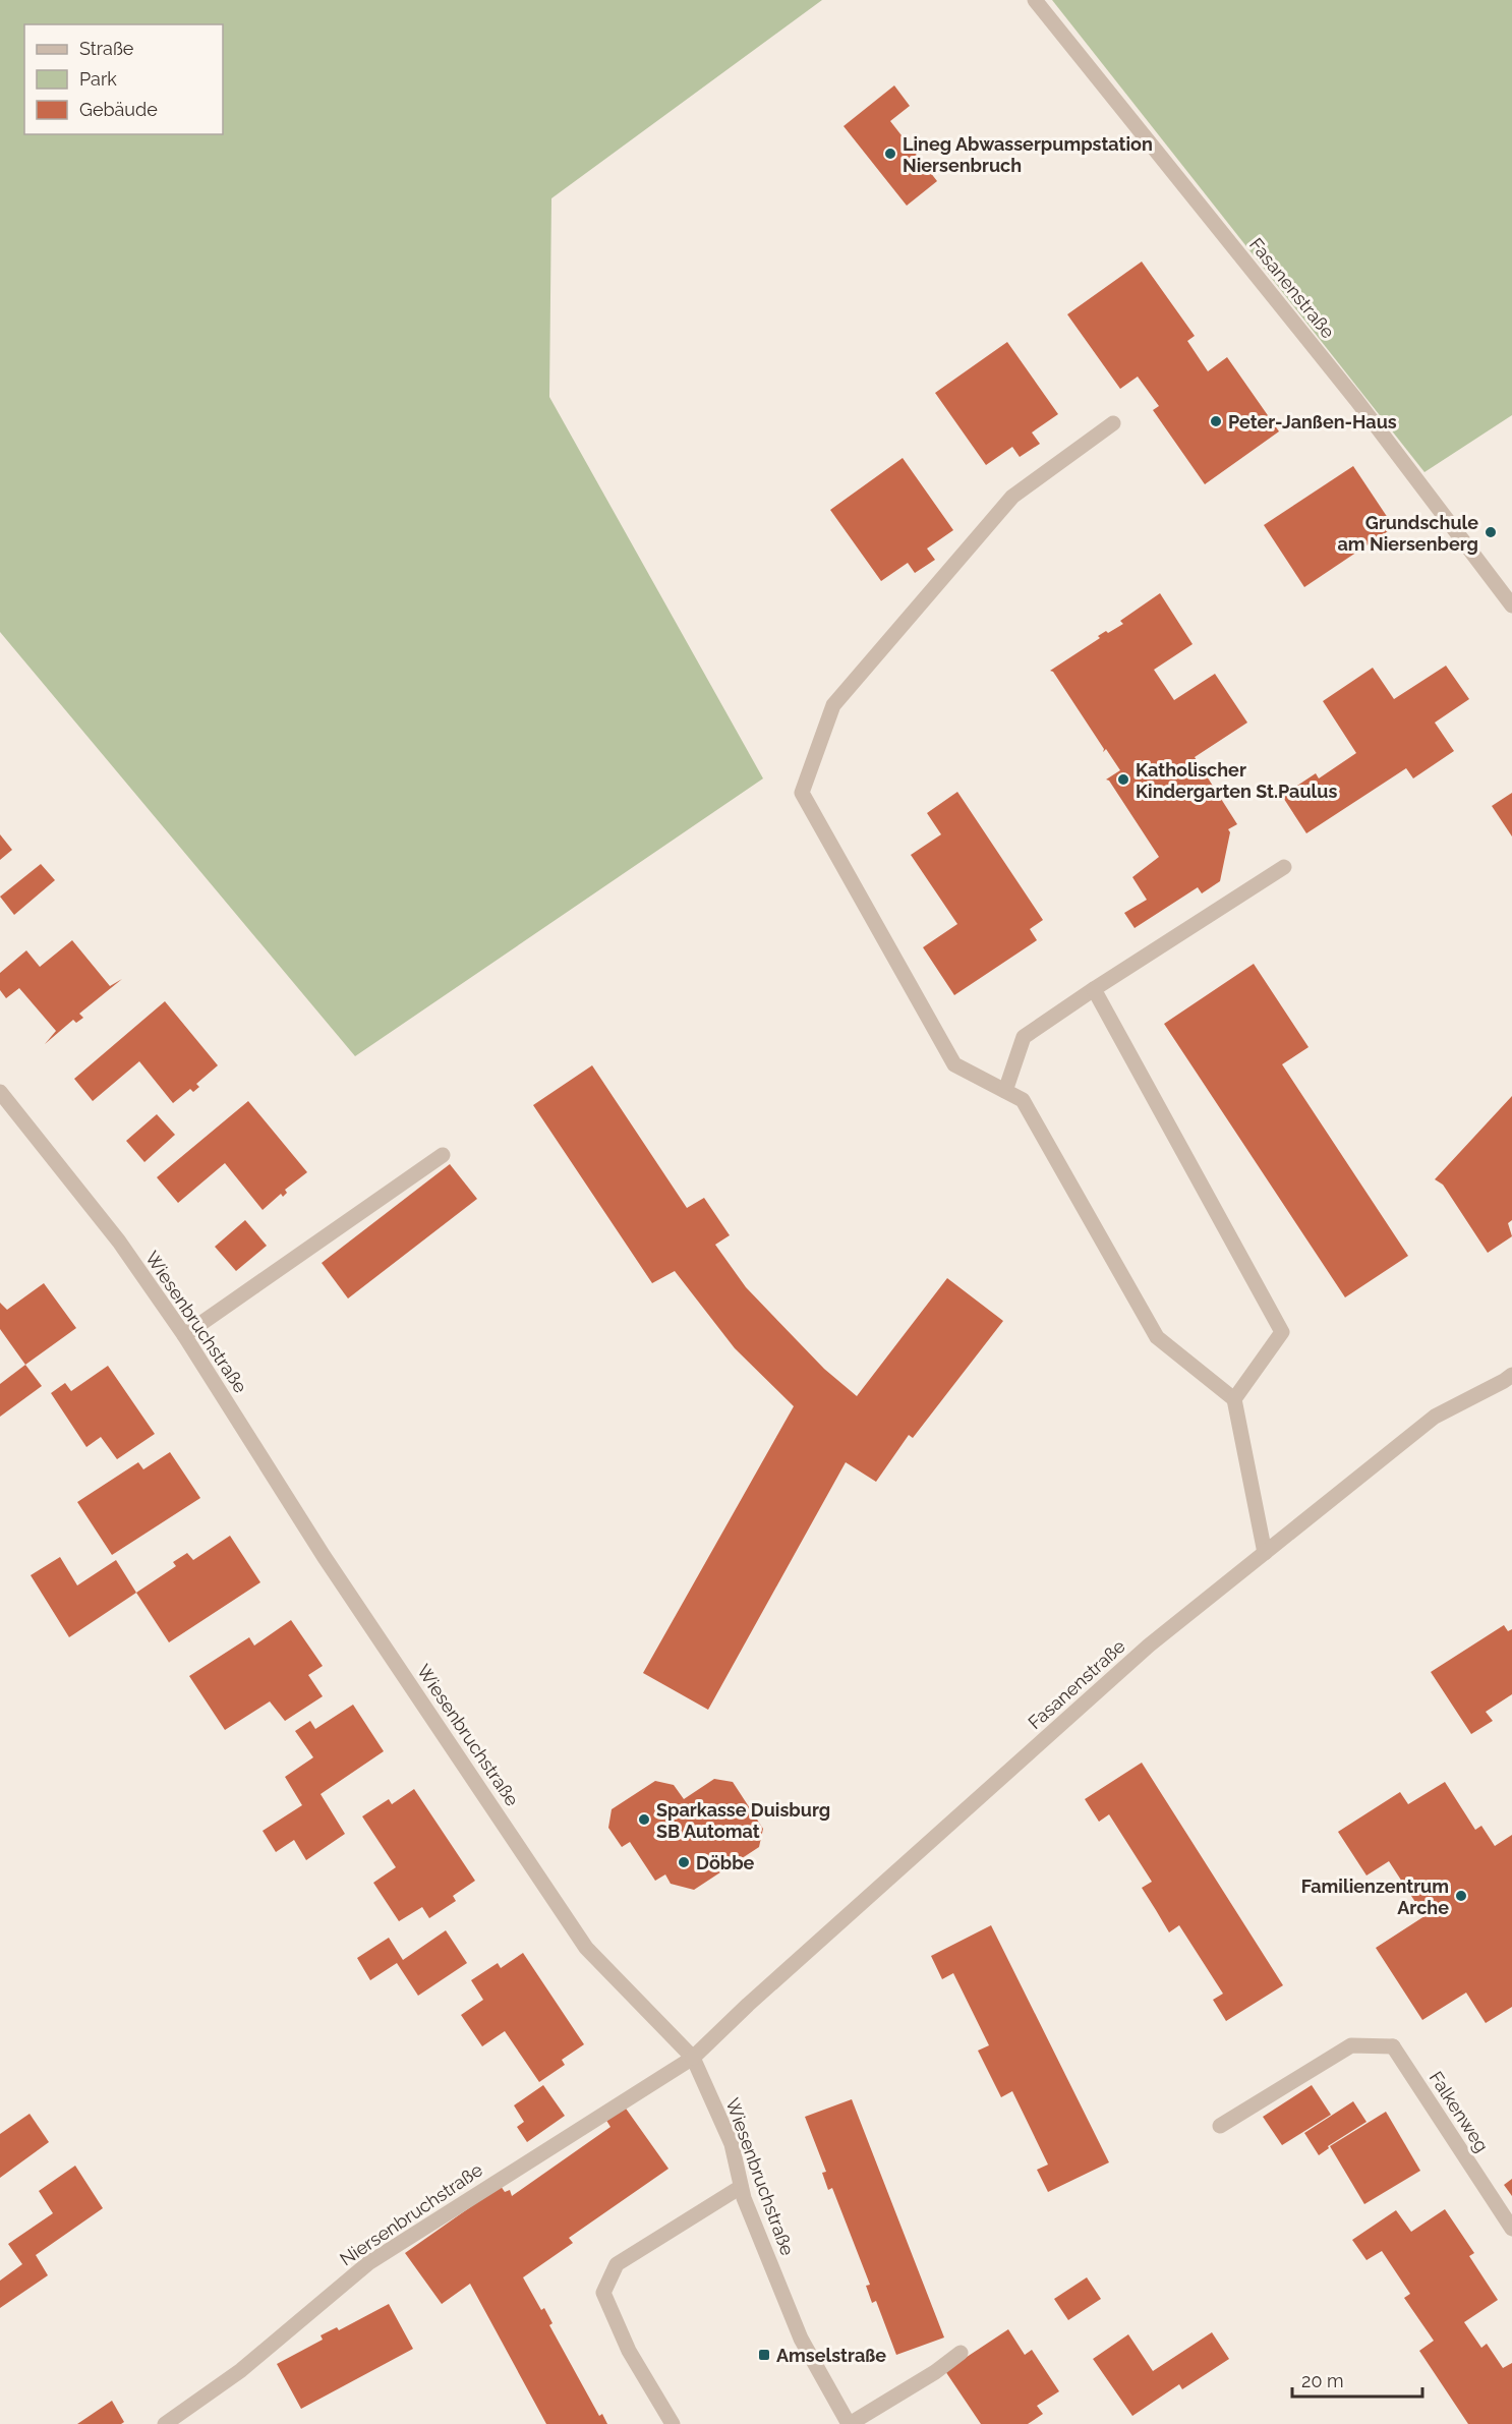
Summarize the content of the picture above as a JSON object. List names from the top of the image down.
{
  "streets": {
    "street": [
      "Fasanenstraße",
      "Wiesenbruchstraße",
      "Falkenweg",
      "Niersenbruchstraße"
    ]
  },
  "crossings": [
    ["Fasanenstraße", "Wiesenbruchstraße"],
    ["Fasanenstraße", "Niersenbruchstraße"],
    ["Wiesenbruchstraße", "Niersenbruchstraße"]
  ],
  "places": {
    "other": [
      "Lineg Abwasserpumpstation Niersenbruch",
      "Peter-Janßen-Haus",
      "Grundschule am Niersenberg",
      "Katholischer Kindergarten St.Paulus",
      "Sparkasse Duisburg SB Automat",
      "Döbbe",
      "Familienzentrum Arche"
    ],
    "transit": ["Amselstraße"]
  },
  "legend": ["Straße", "Park", "Gebäude"],
  "scale_bar": "20 m"
}
